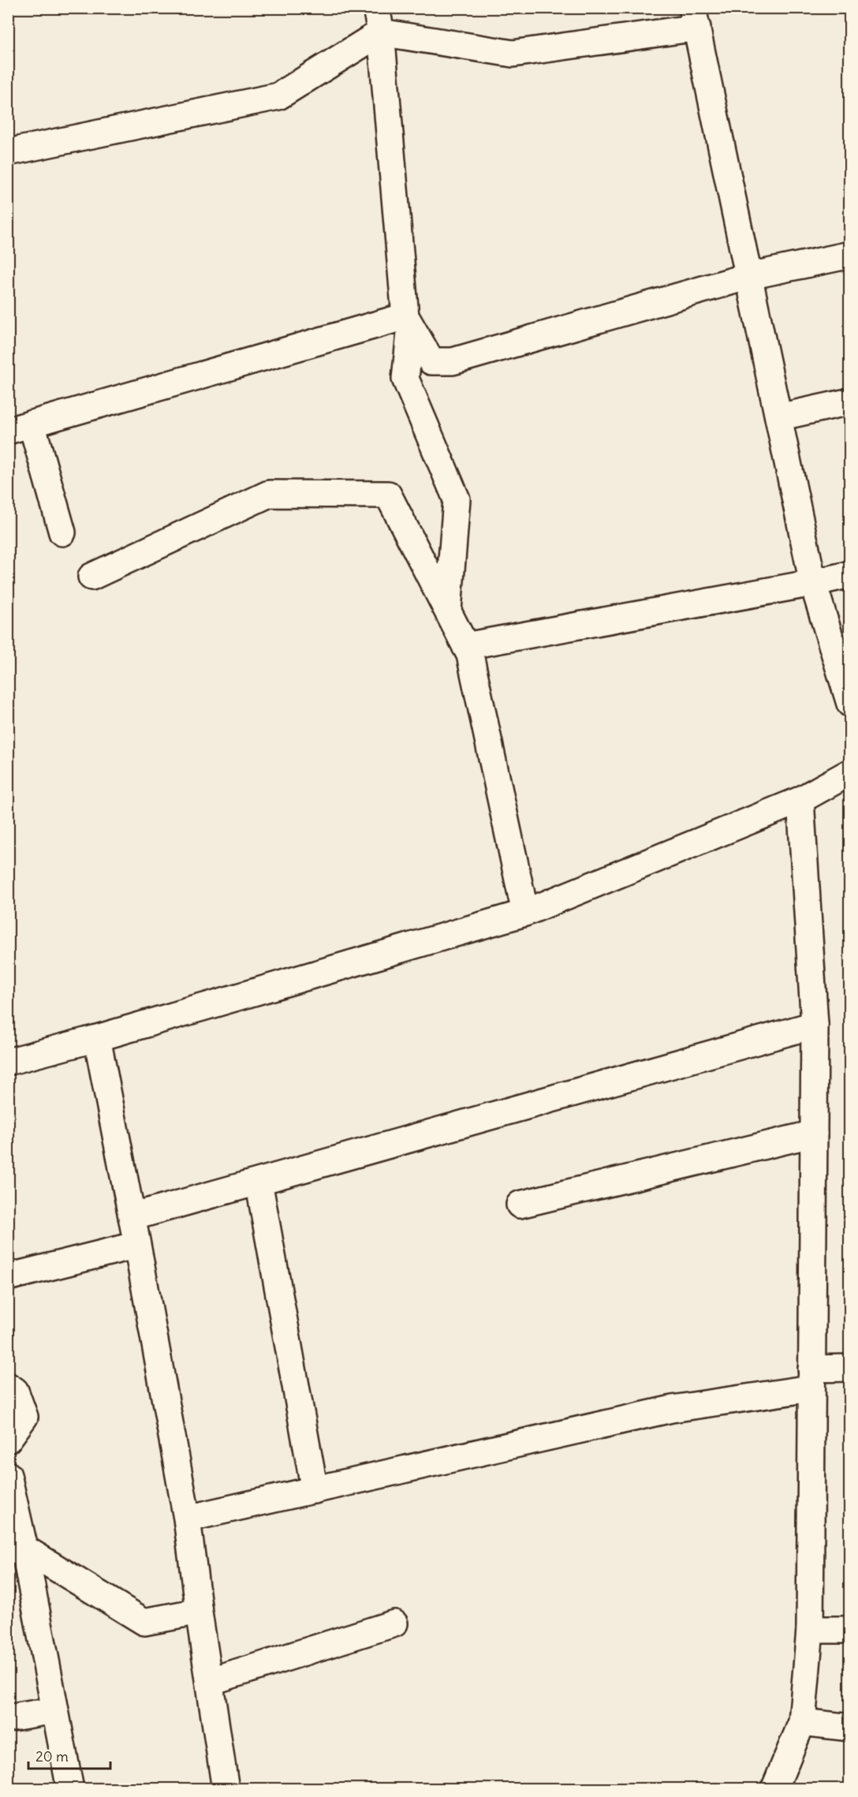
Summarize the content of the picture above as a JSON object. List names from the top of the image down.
{
  "scale_bar": "20 m"
}
